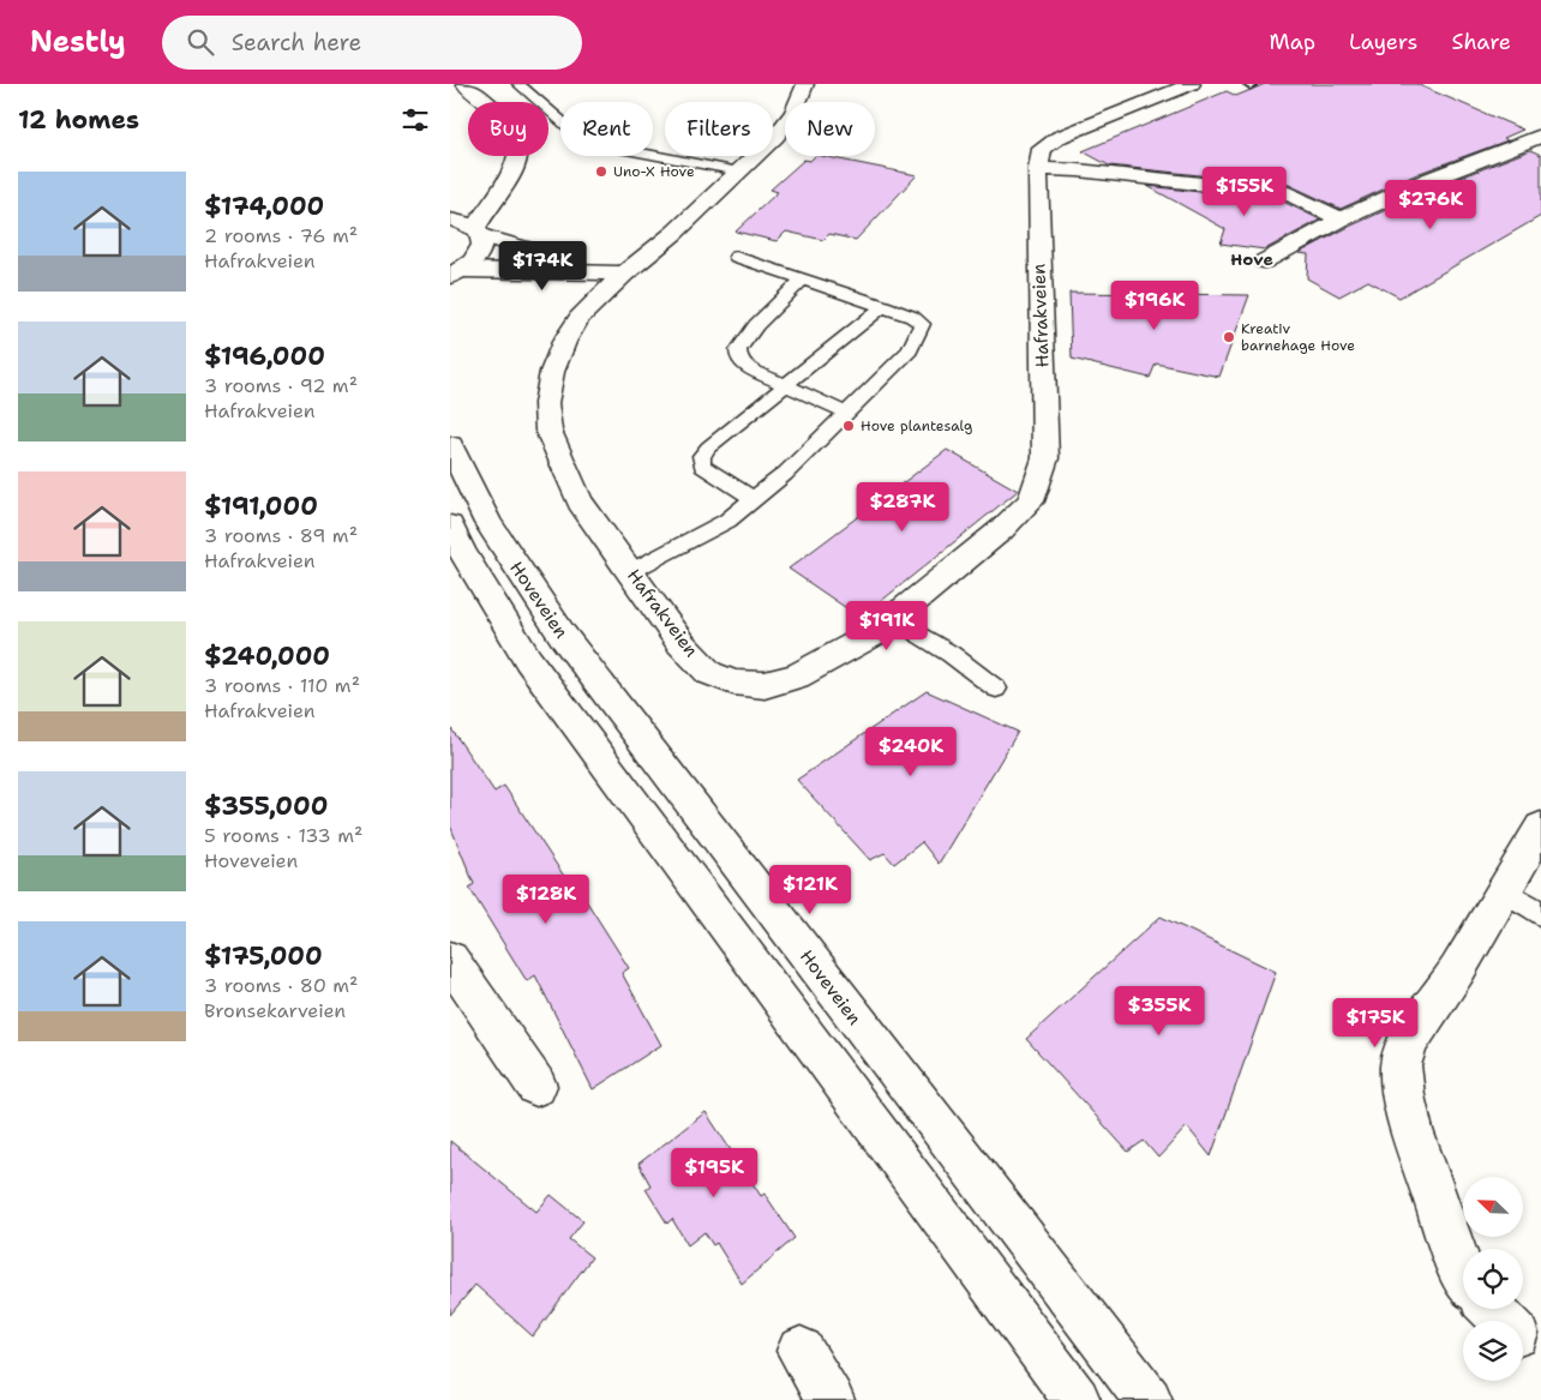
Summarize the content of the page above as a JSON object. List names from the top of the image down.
{
  "streets": {
    "street": ["Hafrakveien", "Hoveveien"]
  },
  "districts": ["Hove"],
  "places": ["Uno-X Hove", "Kreativ barnehage Hove", "Hove plantesalg"],
  "north": "top left",
  "page": {
    "header": "Nestly",
    "search": "Search here",
    "nav": ["Map", "Layers", "Share"],
    "heading": "12 homes",
    "chip": [
      "Buy",
      "Rent",
      "Filters",
      "New"
    ],
    "list": [
      {
        "name": "$174,000",
        "note": "2 rooms · 76 m² · Hafrakveien"
      },
      {
        "name": "$196,000",
        "note": "3 rooms · 92 m² · Hafrakveien"
      },
      {
        "name": "$191,000",
        "note": "3 rooms · 89 m² · Hafrakveien"
      },
      {
        "name": "$240,000",
        "note": "3 rooms · 110 m² · Hafrakveien"
      },
      {
        "name": "$355,000",
        "note": "5 rooms · 133 m² · Hoveveien"
      },
      {
        "name": "$175,000",
        "note": "3 rooms · 80 m² · Bronsekarveien"
      }
    ],
    "price": [
      "$155K",
      "$276K",
      "$174K",
      "$196K",
      "$287K",
      "$191K",
      "$240K",
      "$121K",
      "$128K",
      "$355K",
      "$175K",
      "$195K"
    ]
  }
}
